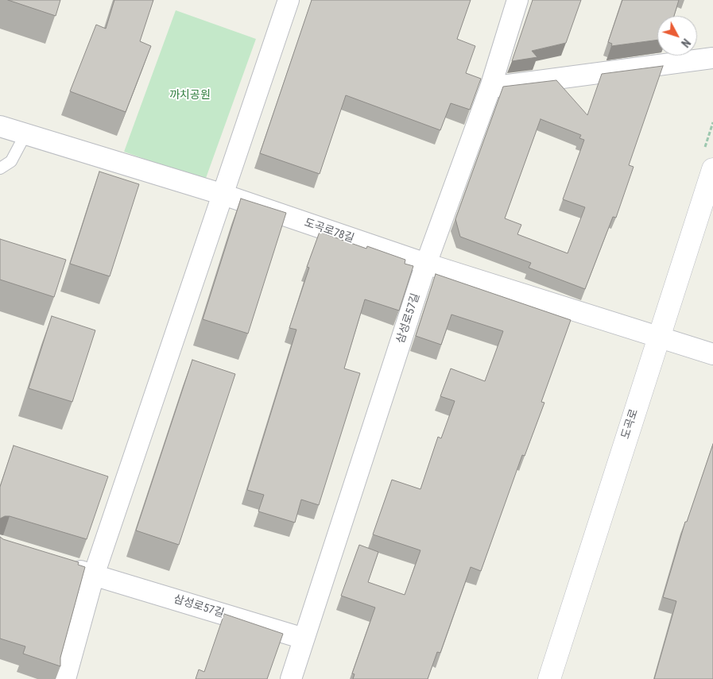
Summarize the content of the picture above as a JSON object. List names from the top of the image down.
{
  "streets": {
    "main road": ["도곡로"],
    "street": ["도곡로78길", "삼성로57길"]
  },
  "crossings": [
    ["도곡로78길", "삼성로57길"],
    ["도곡로78길", "도곡로"]
  ],
  "parks": ["까치공원"],
  "north": "bottom right"
}
